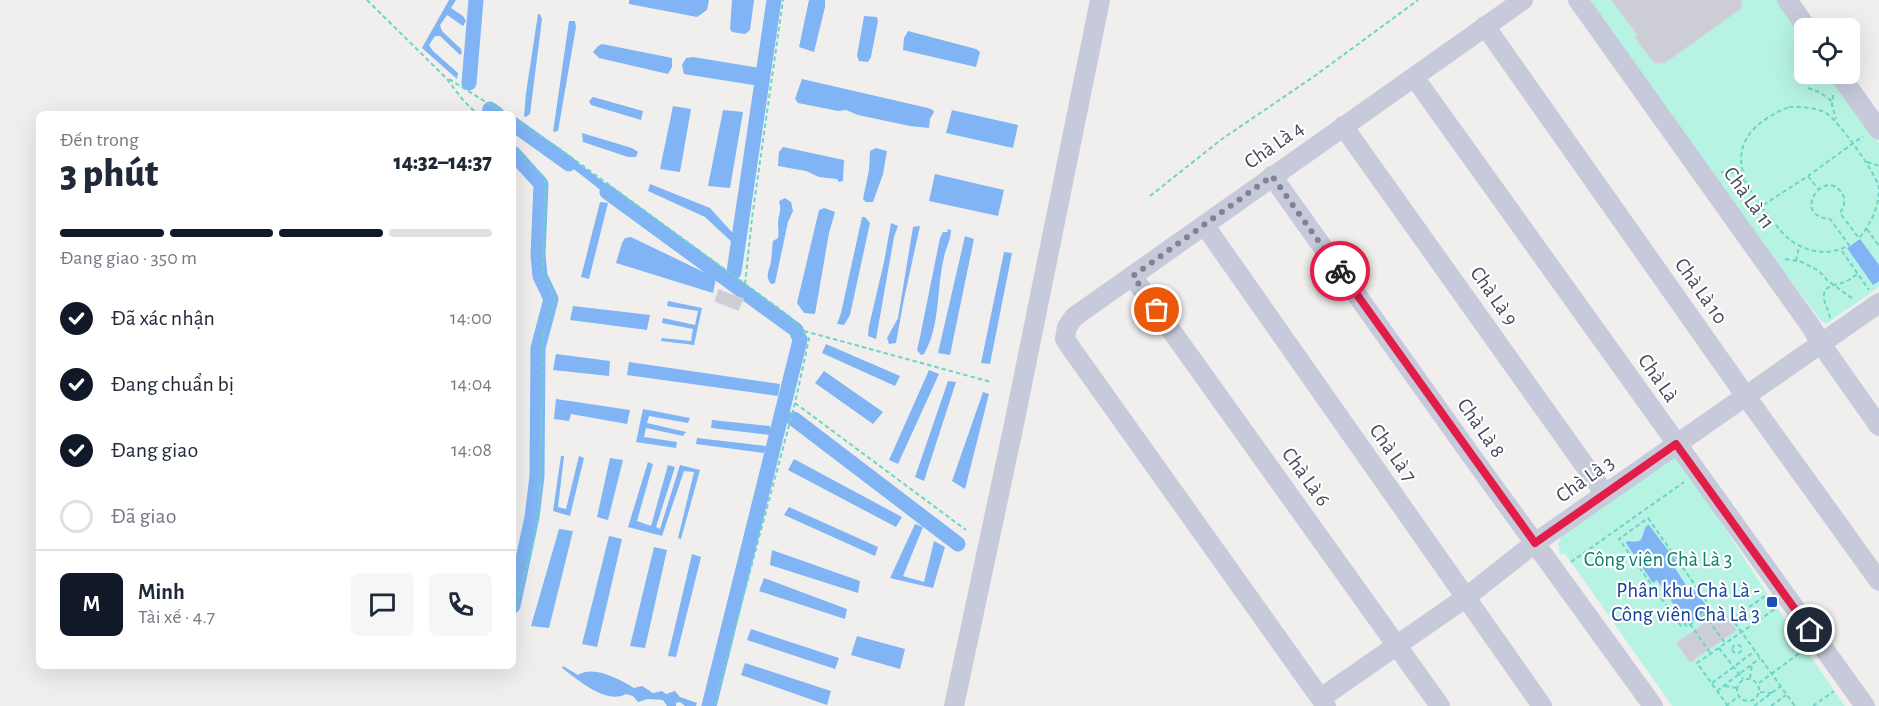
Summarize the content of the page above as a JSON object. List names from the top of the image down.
{
  "streets": {
    "street": [
      "Chà Là 4",
      "Chà Là 11",
      "Chà Là 10",
      "Chà Là 9",
      "Chà Là",
      "Chà Là 8",
      "Chà Là 7",
      "Chà Là 6",
      "Chà Là 3"
    ]
  },
  "crossings": [
    ["Chà Là 4", "Chà Là 10"],
    ["Chà Là 4", "Chà Là 9"],
    ["Chà Là 4", "Chà Là"],
    ["Chà Là 4", "Chà Là 8"],
    ["Chà Là 4", "Chà Là 7"],
    ["Chà Là 4", "Chà Là 6"],
    ["Chà Là 4", "Chà Là 3"],
    ["Chà Là 11", "Chà Là 3"],
    ["Chà Là 10", "Chà Là 3"],
    ["Chà Là 9", "Chà Là 3"],
    ["Chà Là", "Chà Là 3"],
    ["Chà Là 8", "Chà Là 3"],
    ["Chà Là 7", "Chà Là 3"],
    ["Chà Là 6", "Chà Là 3"]
  ],
  "parks": ["Công viên Chà Là 3"],
  "places": {
    "transit": ["Phân khu Chà Là - Công viên Chà Là 3"]
  },
  "page": {
    "heading": ["3 phút", "Đến trong", "14:32–14:37"],
    "panel": ["Minh", "Tài xế · 4.7"],
    "bar": "Đang giao · 350 m",
    "list": [
      ["Đã xác nhận", "14:00"],
      ["Đang chuẩn bị", "14:04"],
      ["Đang giao", "14:08"],
      "Đã giao"
    ],
    "round": "M"
  }
}
